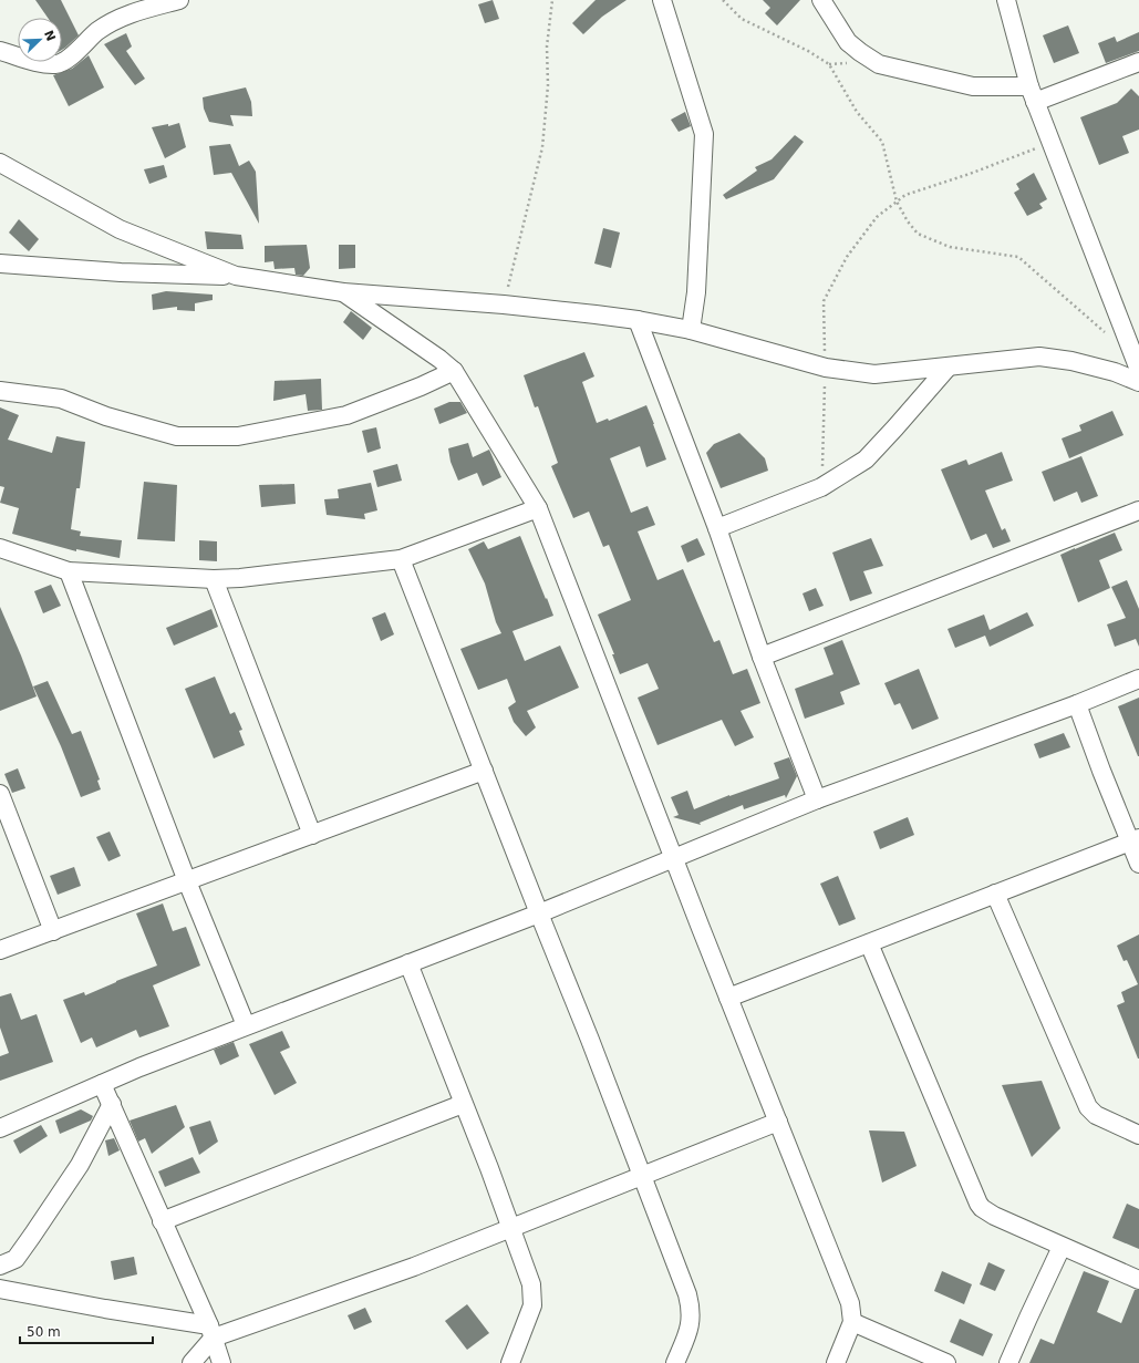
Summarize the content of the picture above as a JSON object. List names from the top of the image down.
{
  "scale_bar": "50 m",
  "north": "top right"
}
